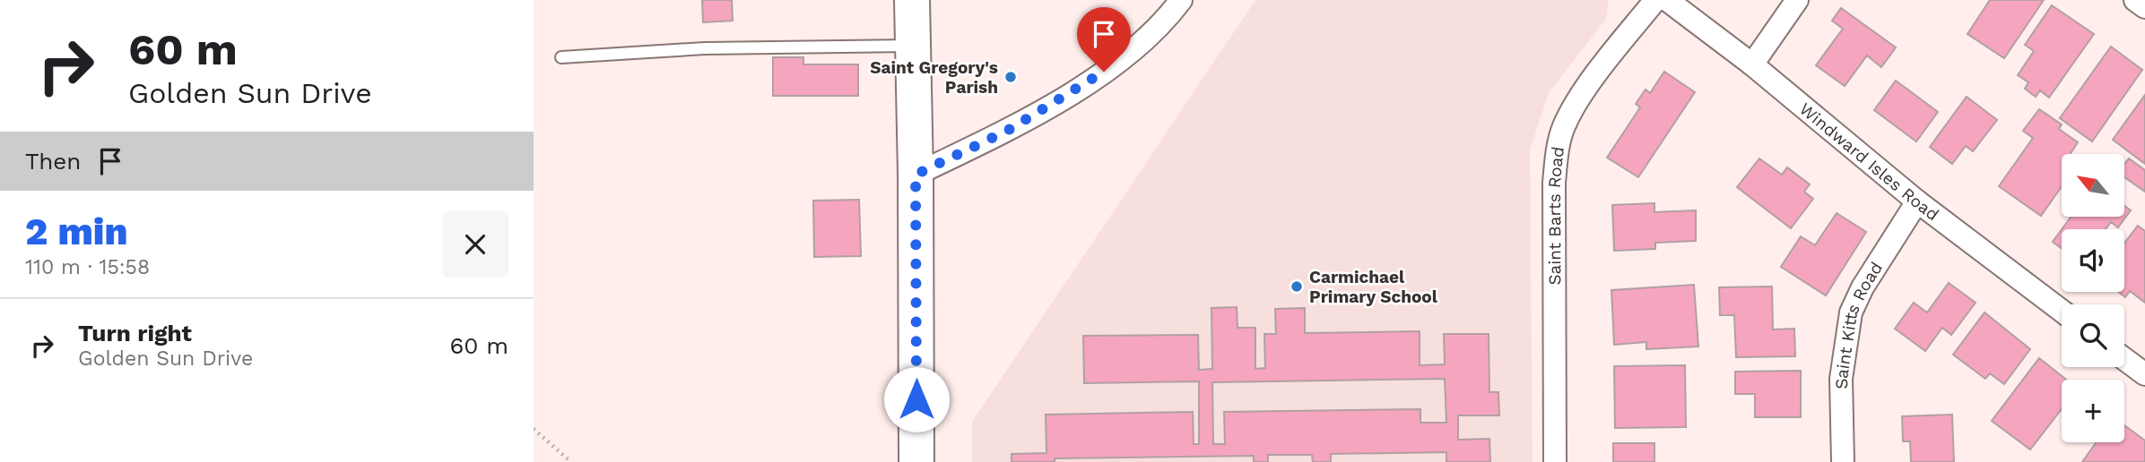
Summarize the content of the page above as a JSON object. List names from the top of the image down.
{
  "streets": {
    "street": ["Windward Isles Road", "Saint Barts Road", "Saint Kitts Road"]
  },
  "crossings": [
    ["Windward Isles Road", "Saint Kitts Road"]
  ],
  "places": ["Saint Gregory's Parish", "Carmichael Primary School"],
  "north": "top left",
  "page": {
    "turn": ["60 m", "Golden Sun Drive"],
    "then": "Then",
    "map_buttons": "+",
    "heading": ["2 min", "110 m · 15:58"],
    "list": [
      {
        "name": "Turn right",
        "note": "Golden Sun Drive",
        "value": "60 m"
      }
    ]
  }
}
